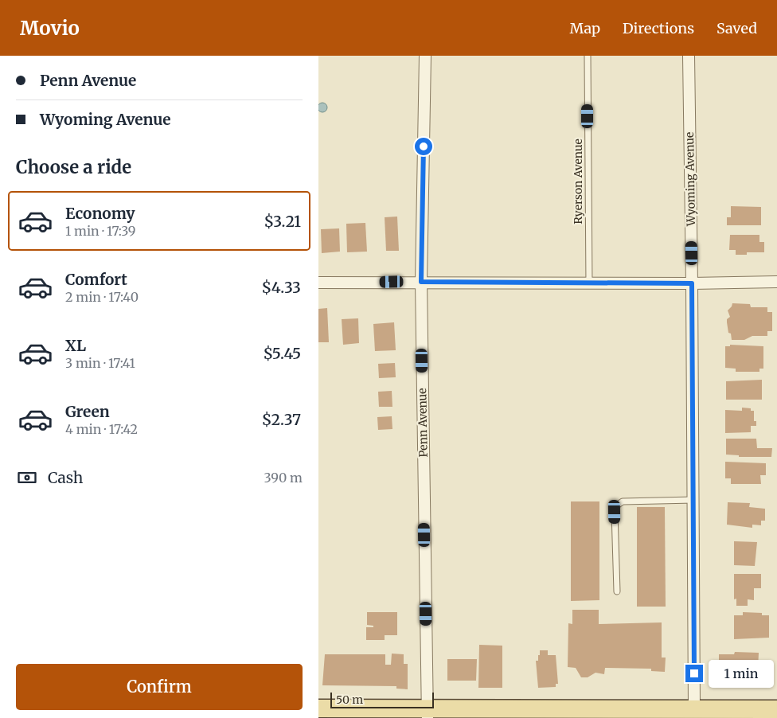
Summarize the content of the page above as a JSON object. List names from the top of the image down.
{
  "streets": {
    "street": ["Wyoming Avenue", "Penn Avenue"],
    "lane": ["Ryerson Avenue"]
  },
  "scale_bar": "50 m",
  "page": {
    "header": "Movio",
    "nav": ["Map", "Directions", "Saved"],
    "banner": ["Penn Avenue", "Wyoming Avenue"],
    "heading": "Choose a ride",
    "list": [
      {
        "name": "Economy",
        "note": "1 min · 17:39",
        "value": "$3.21"
      },
      {
        "name": "Comfort",
        "note": "2 min · 17:40",
        "value": "$4.33"
      },
      {
        "name": "XL",
        "note": "3 min · 17:41",
        "value": "$5.45"
      },
      {
        "name": "Green",
        "note": "4 min · 17:42",
        "value": "$2.37"
      }
    ],
    "pay": ["Cash", "390 m"],
    "buttons": "Confirm",
    "bubble": "1 min",
    "scale": "50 m"
  }
}
